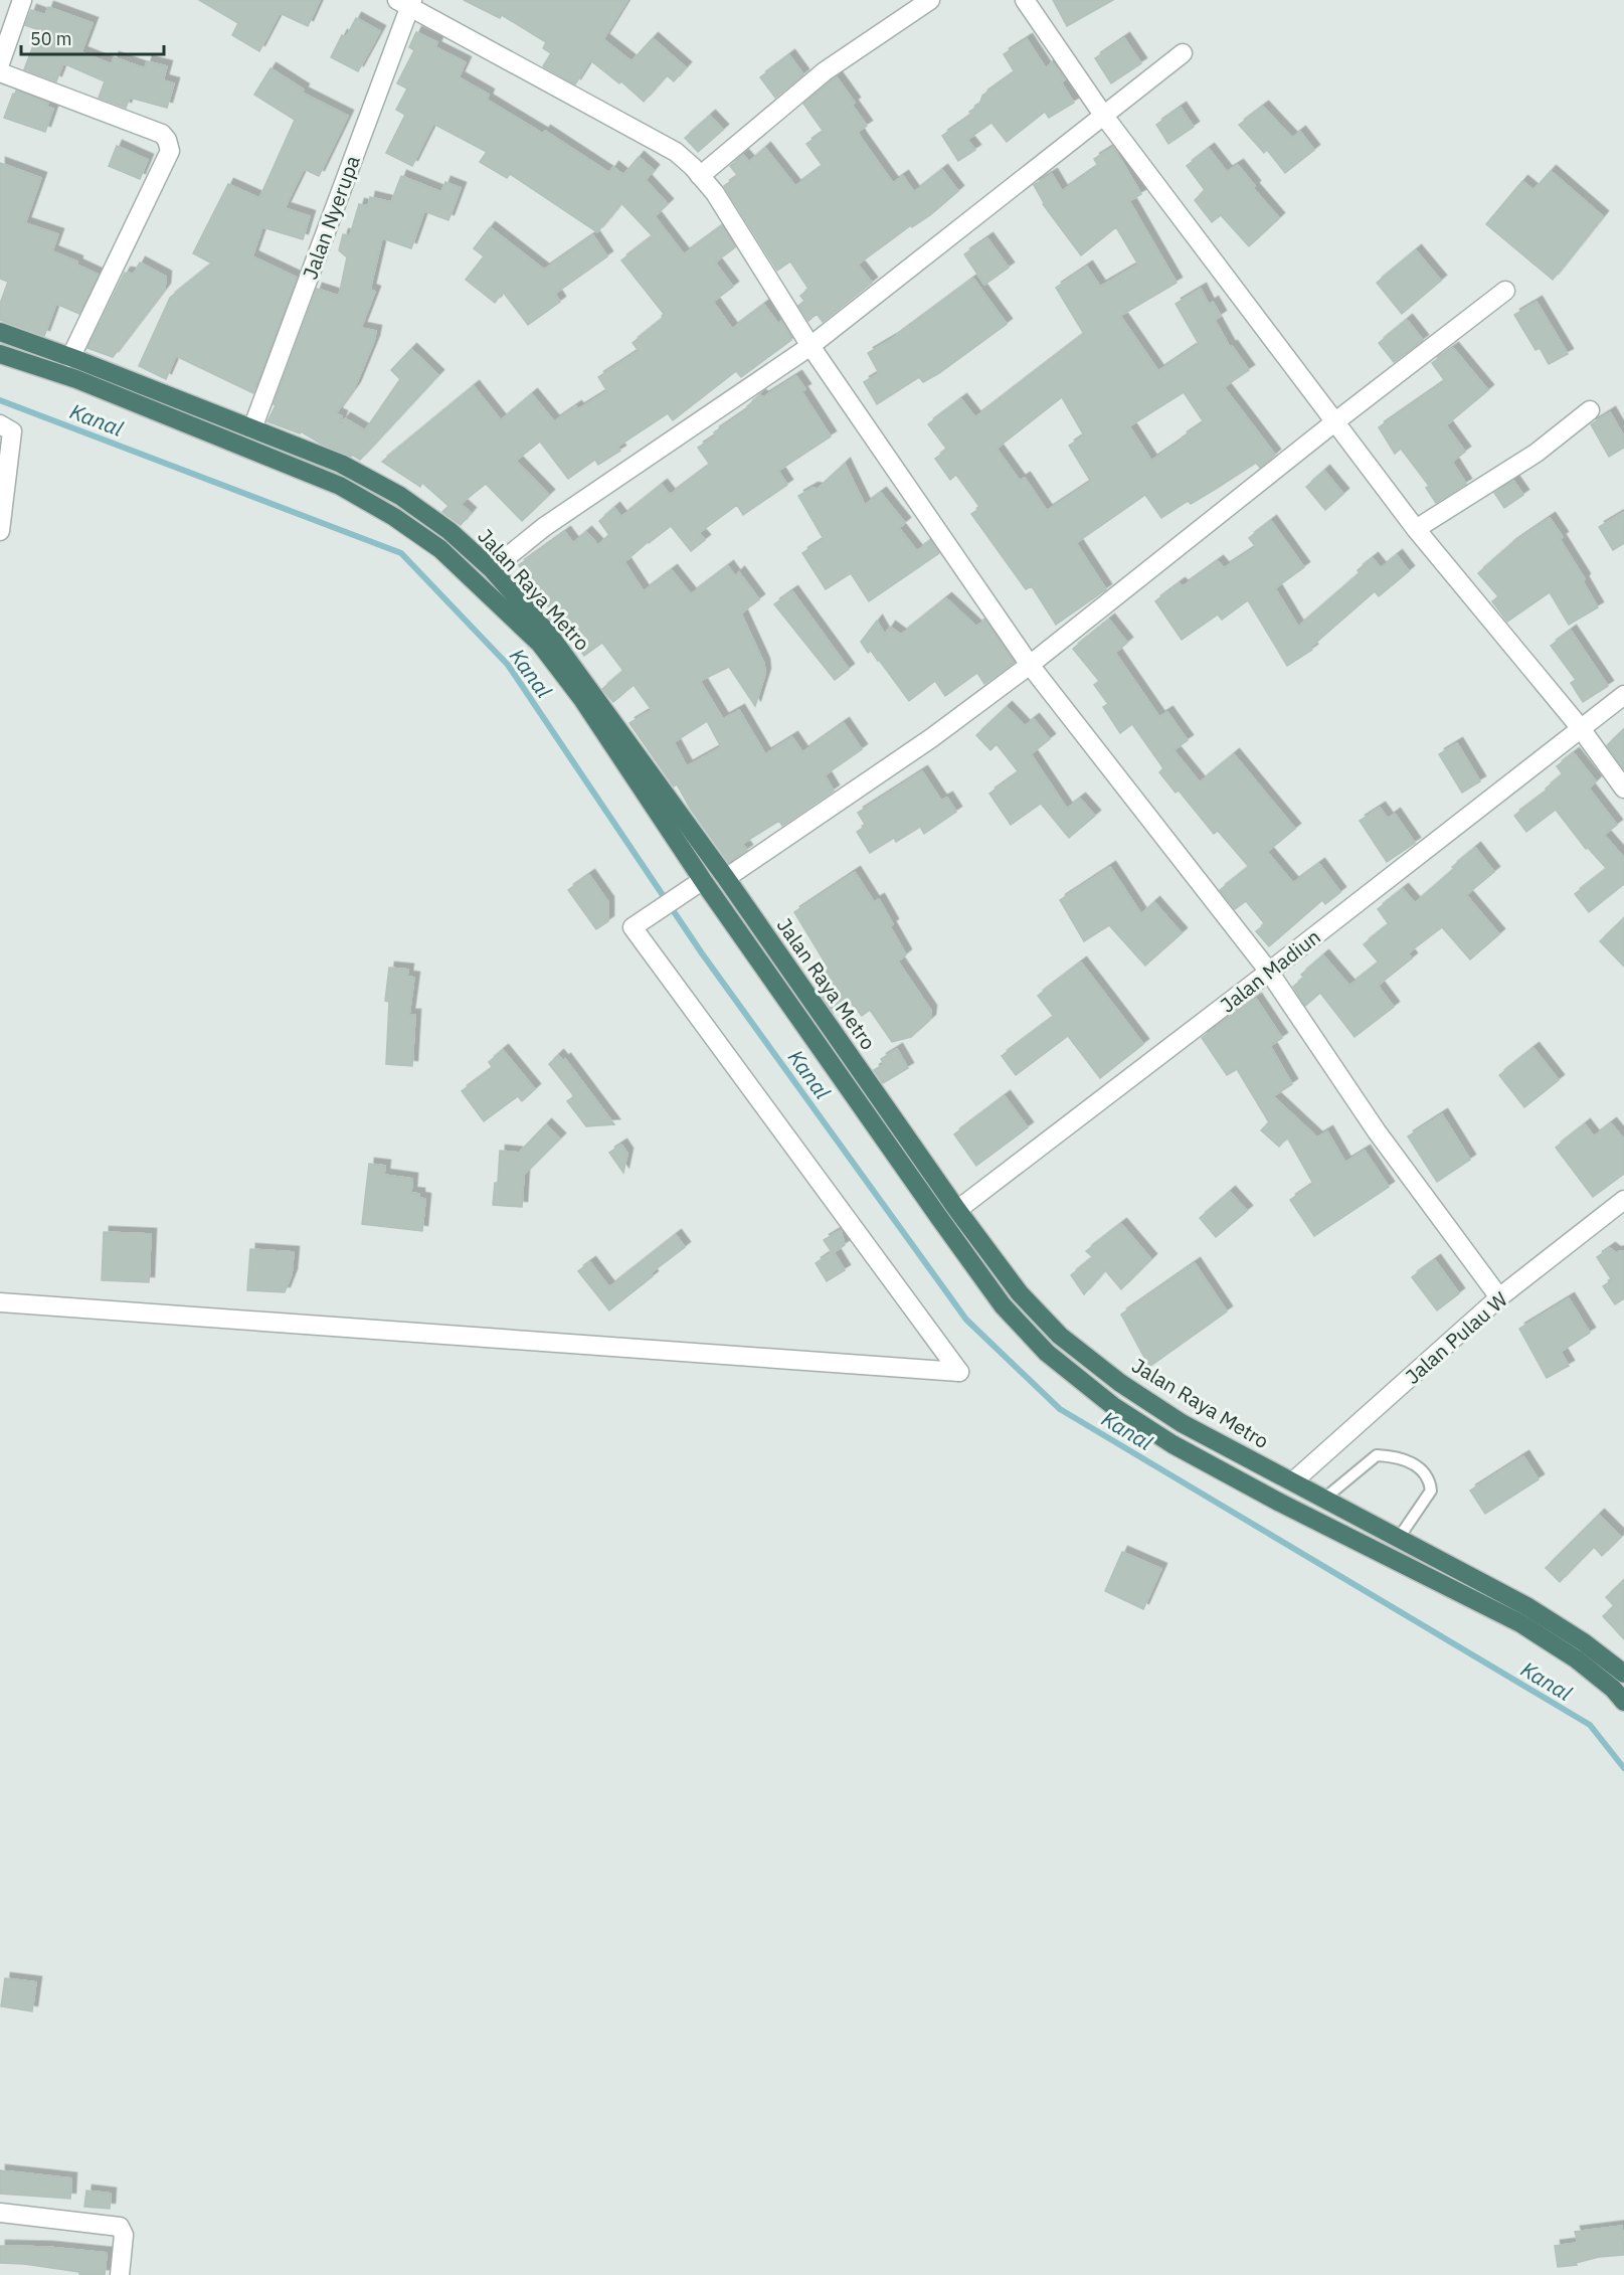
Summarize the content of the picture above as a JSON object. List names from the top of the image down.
{
  "streets": {
    "highway": ["Jalan Raya Metro"],
    "street": ["Jalan Nyerupa", "Jalan Madiun", "Jalan Pulau W"]
  },
  "crossings": [
    ["Jalan Nyerupa", "Jalan Raya Metro"],
    ["Jalan Raya Metro", "Jalan Madiun"],
    ["Jalan Raya Metro", "Jalan Pulau W"]
  ],
  "water": ["Kanal"],
  "scale_bar": "50 m"
}
